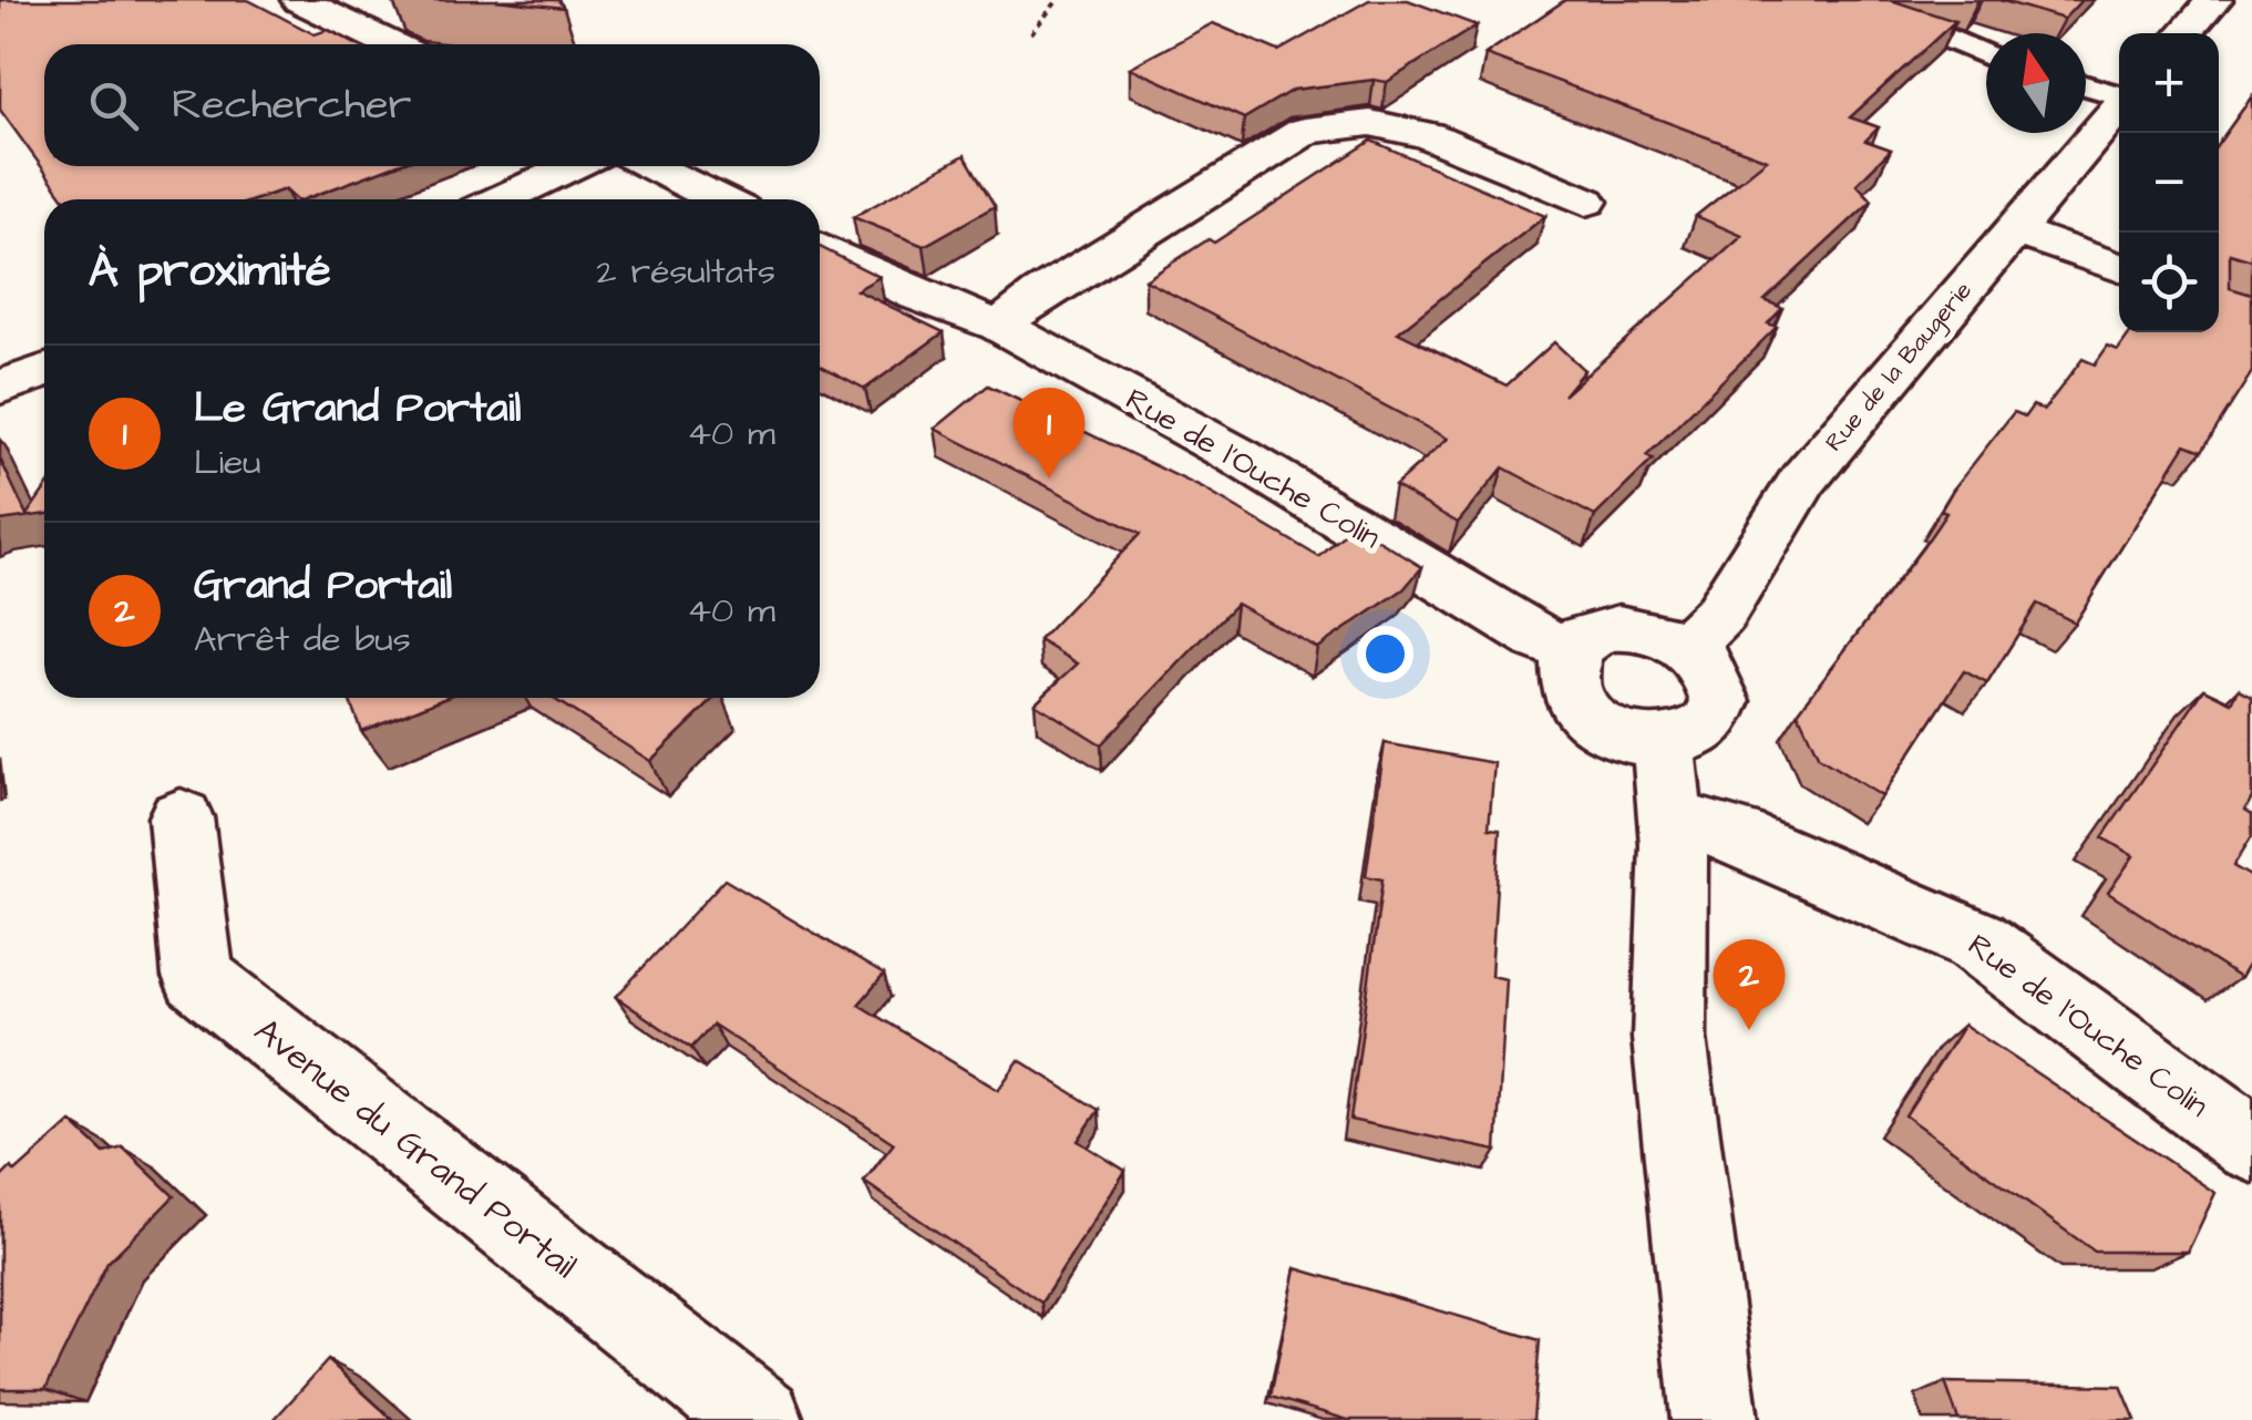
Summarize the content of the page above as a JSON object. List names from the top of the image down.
{
  "streets": {
    "street": ["Rue de la Baugerie", "Rue de l'Ouche Colin", "Avenue du Grand Portail"]
  },
  "crossings": [
    ["Rue de la Baugerie", "Rue de l'Ouche Colin"]
  ],
  "north": "top",
  "page": {
    "map_buttons": ["+", "−"],
    "search": "Rechercher",
    "heading": ["À proximité", "2 résultats"],
    "list": [
      {
        "mark": "1",
        "name": "Le Grand Portail",
        "note": "Lieu",
        "value": "40 m"
      },
      {
        "mark": "2",
        "name": "Grand Portail",
        "note": "Arrêt de bus",
        "value": "40 m"
      }
    ],
    "pins": ["1", "2"]
  }
}
